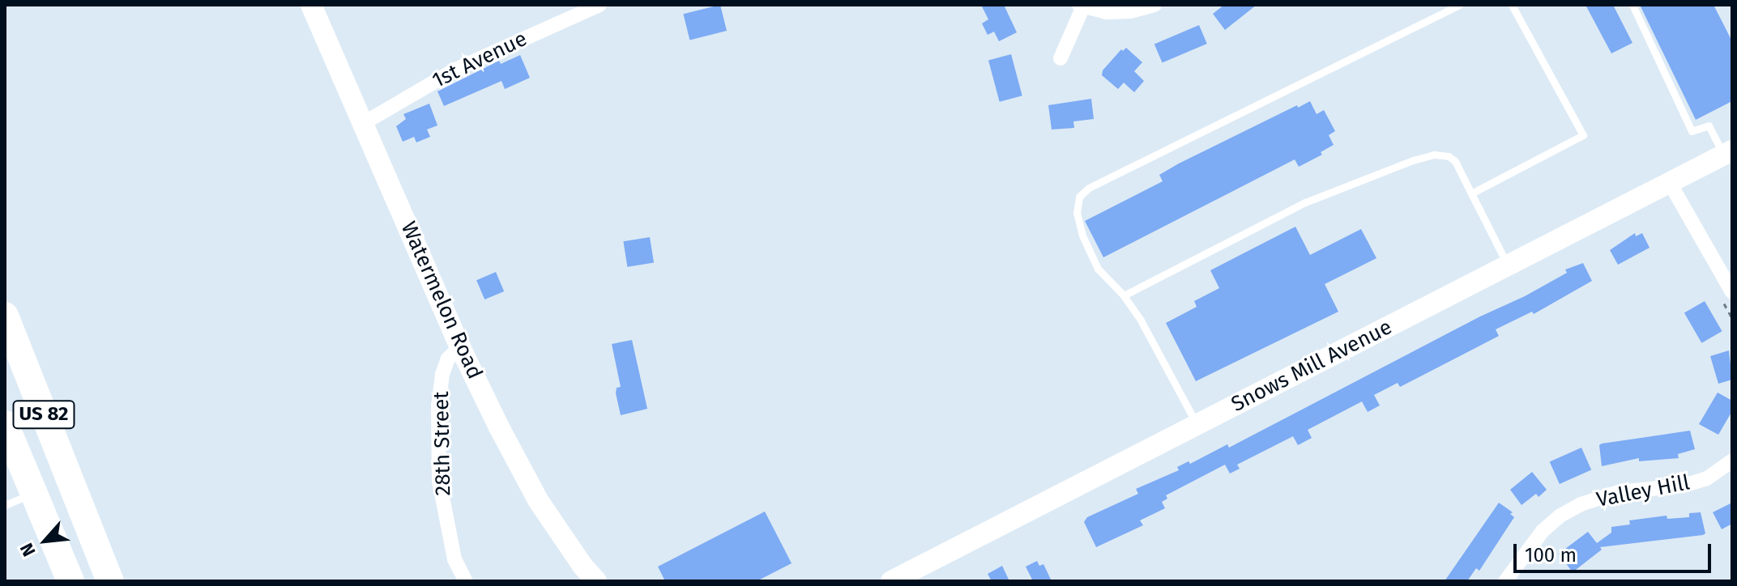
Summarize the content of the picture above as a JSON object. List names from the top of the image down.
{
  "streets": {
    "highway": ["US 82"],
    "main road": ["Watermelon Road", "Snows Mill Avenue"],
    "street": ["1st Avenue", "28th Street", "Valley Hill"]
  },
  "crossings": [
    ["1st Avenue", "Watermelon Road"],
    ["Watermelon Road", "28th Street"]
  ],
  "scale_bar": "100 m",
  "north": "bottom left"
}
